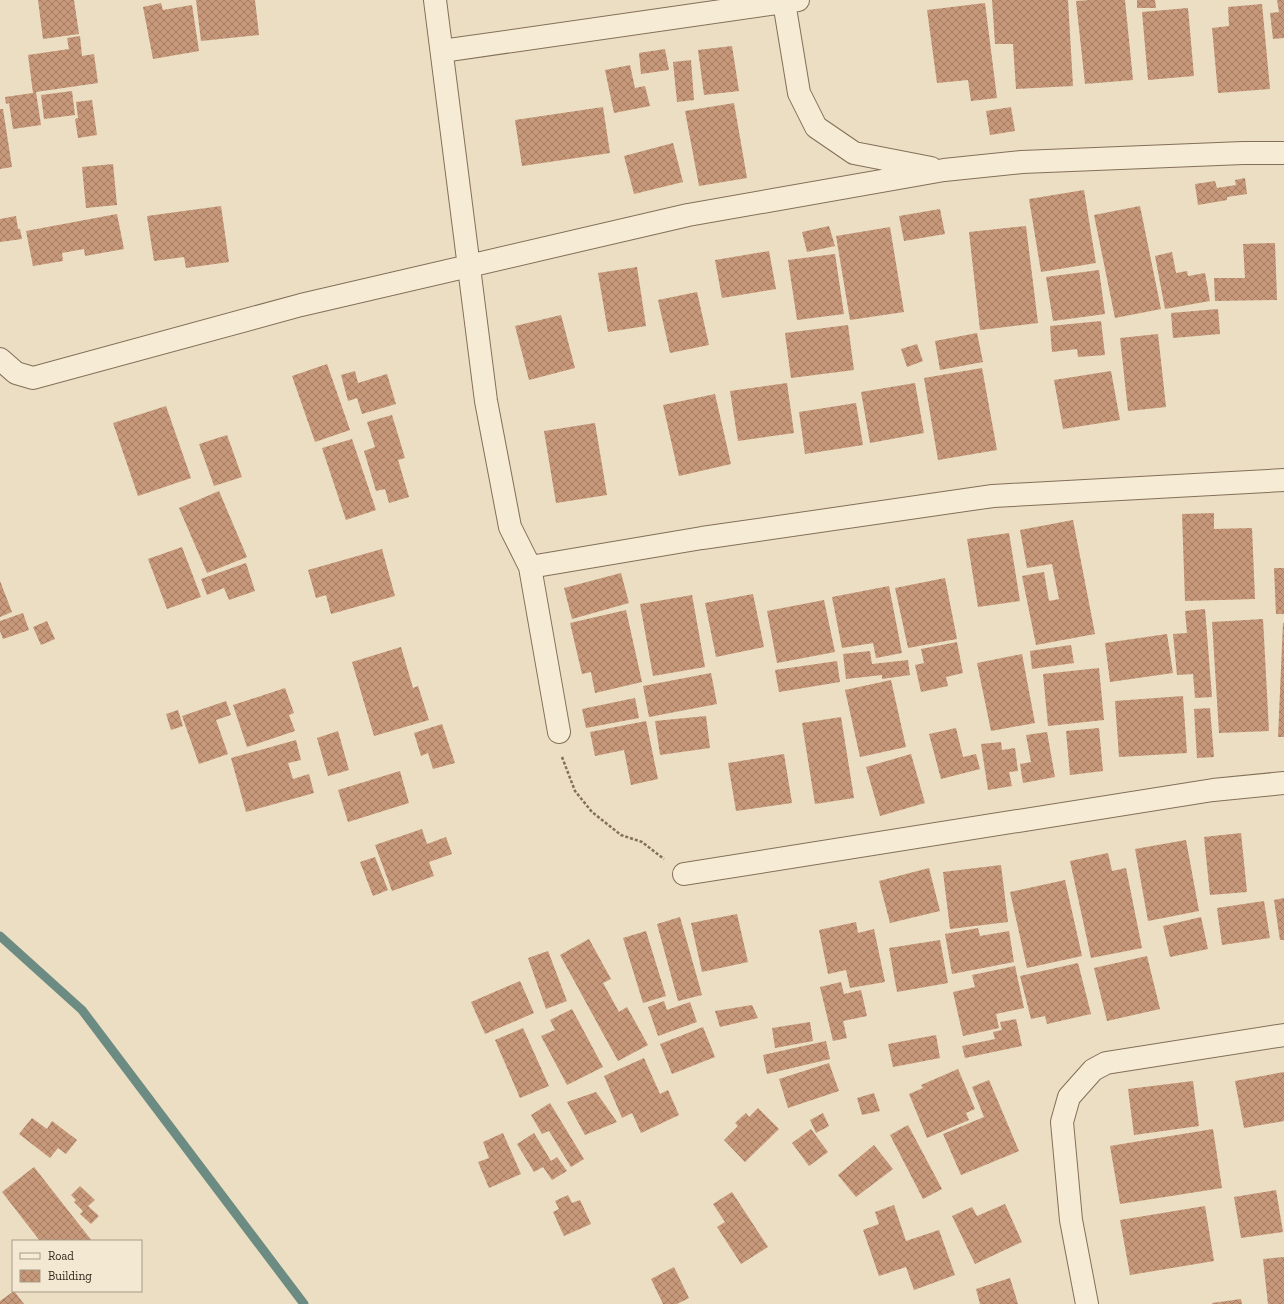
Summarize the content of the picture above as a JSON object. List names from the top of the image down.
{
  "legend": ["Road", "Building"]
}
